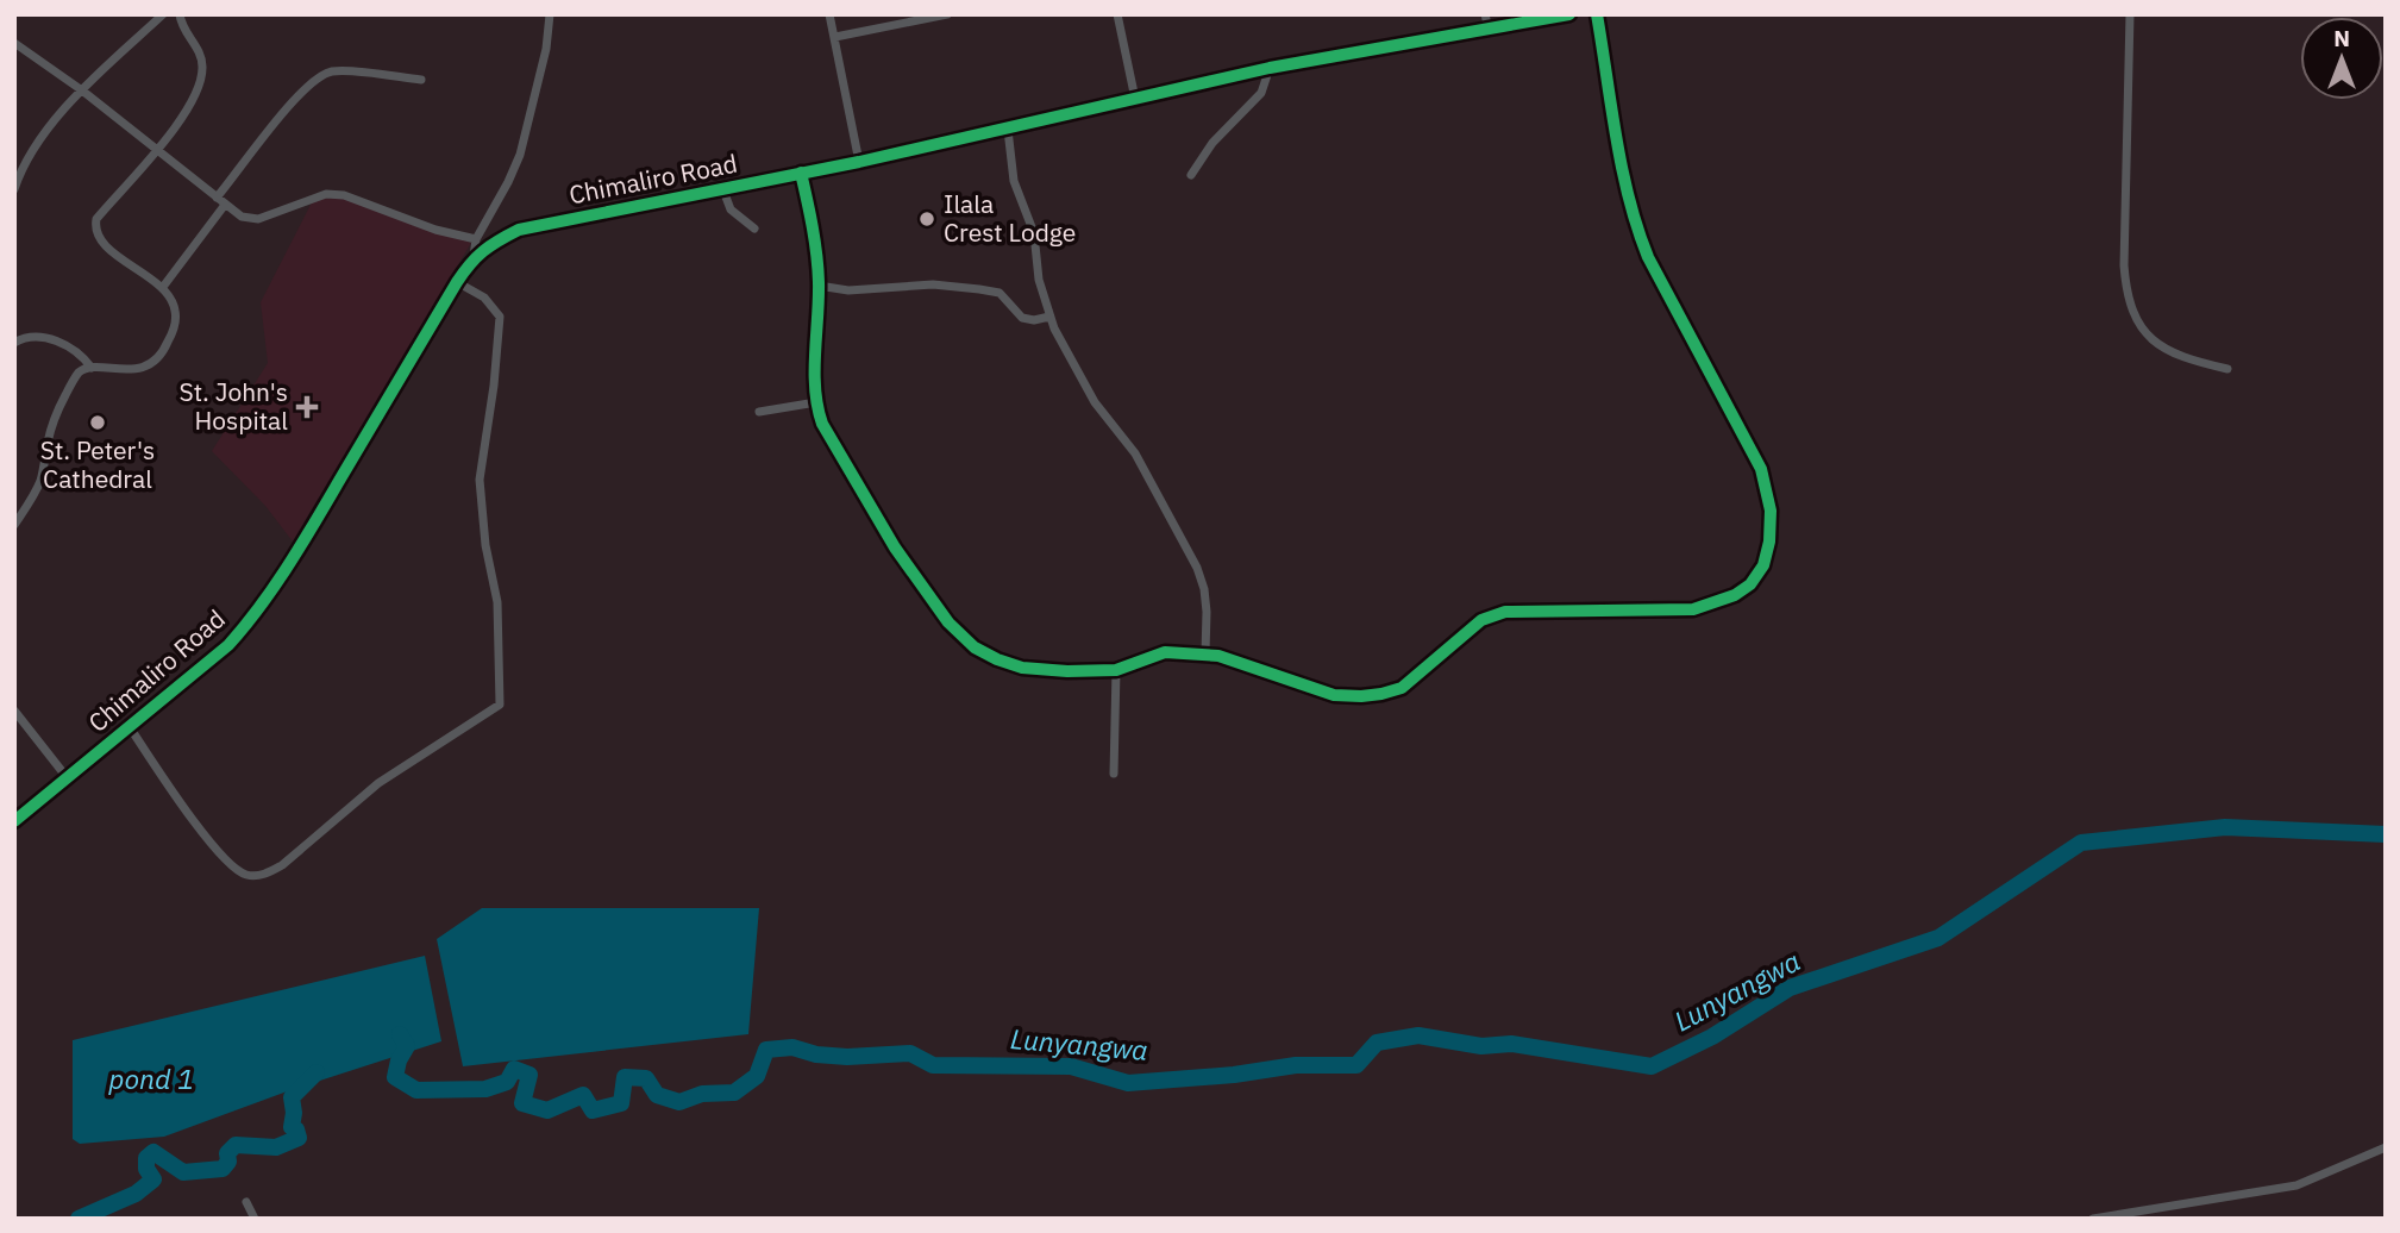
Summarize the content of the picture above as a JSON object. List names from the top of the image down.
{
  "streets": {
    "street": ["Chimaliro Road"]
  },
  "water": ["Lunyangwa", "pond 1"],
  "places": {
    "other": ["Ilala Crest Lodge", "St. Peter's Cathedral"],
    "health": ["St. John's Hospital"]
  },
  "north": "top"
}
